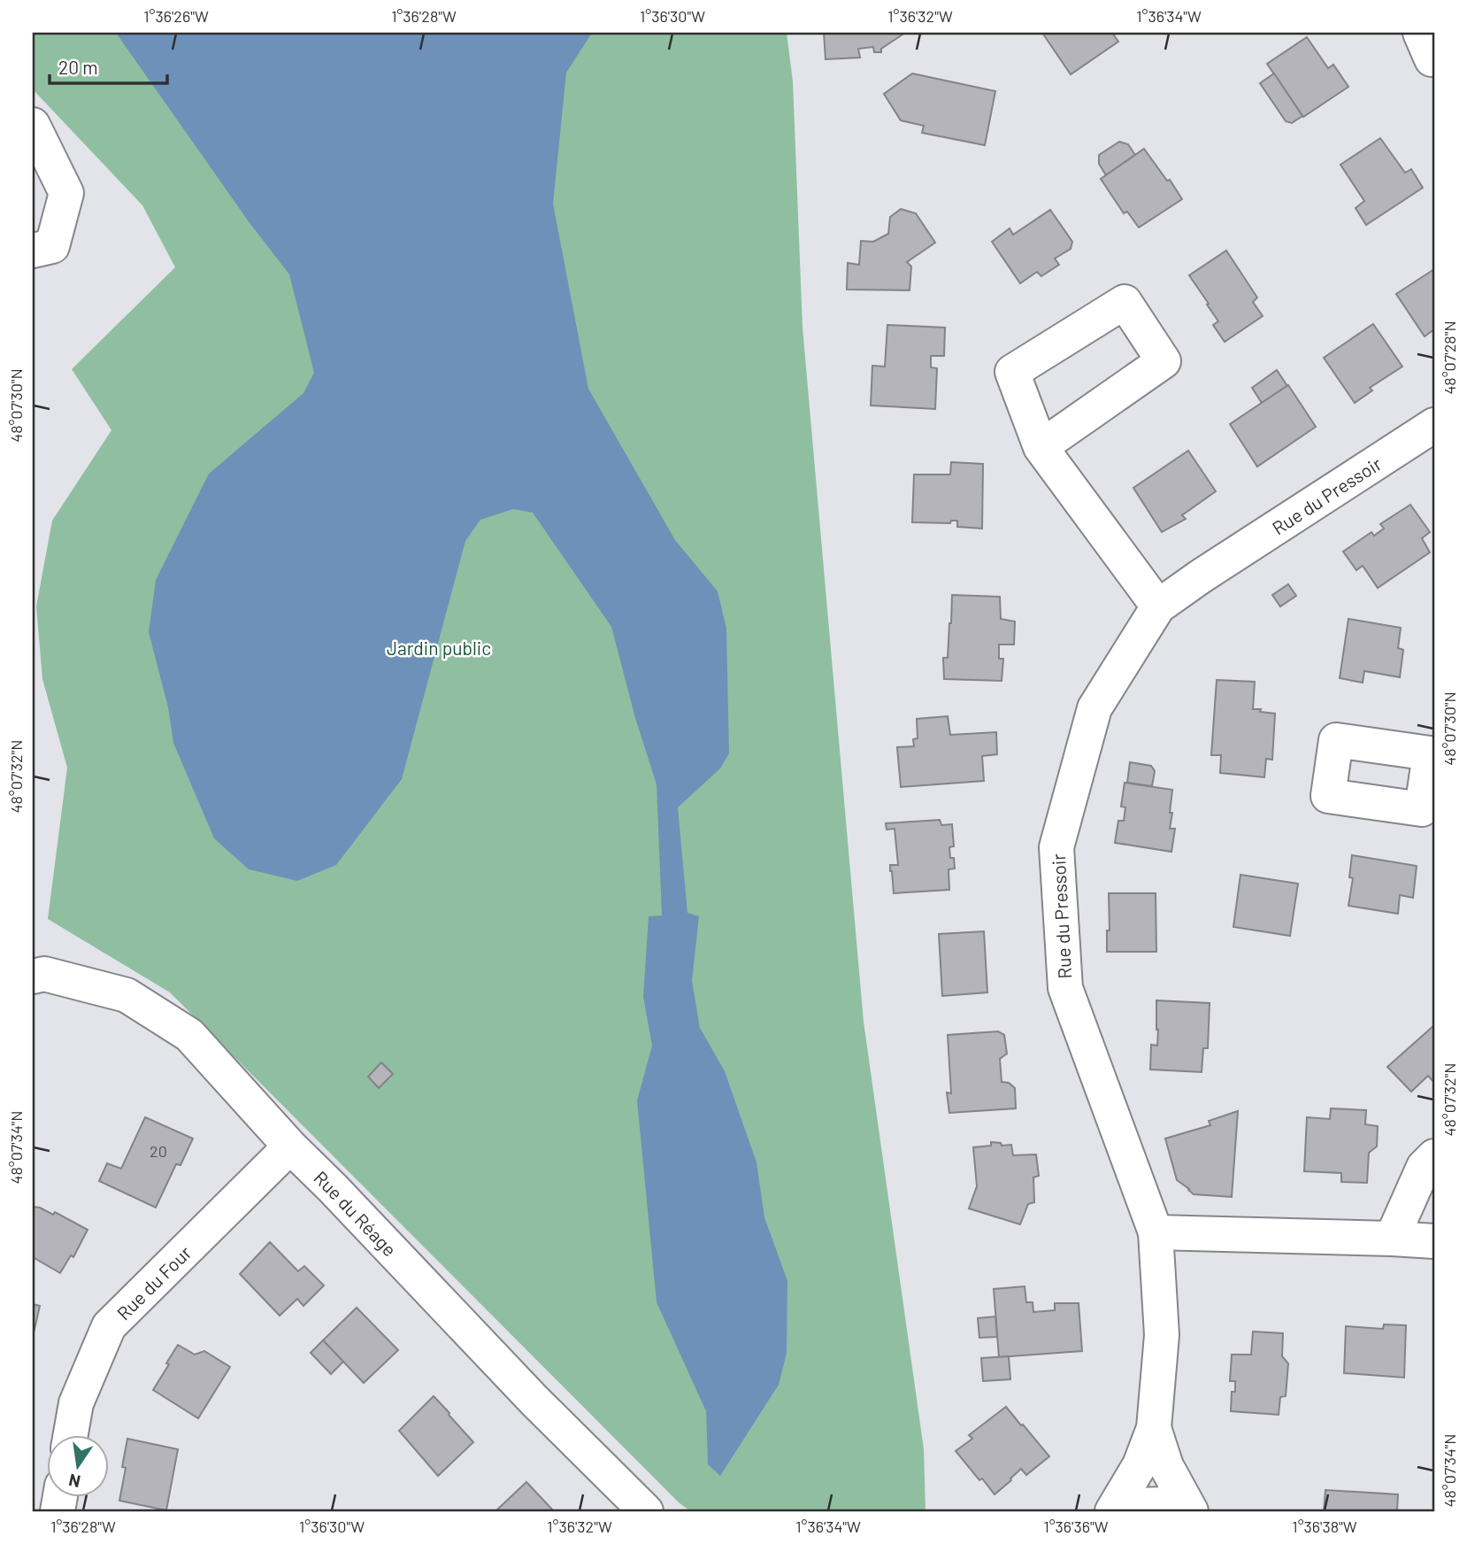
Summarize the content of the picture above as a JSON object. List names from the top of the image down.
{
  "streets": {
    "street": ["Rue du Pressoir", "Rue du Réage", "Rue du Four"]
  },
  "crossings": [
    ["Rue du Réage", "Rue du Four"]
  ],
  "parks": ["Jardin public"],
  "house_numbers": ["20"],
  "scale_bar": "20 m",
  "north": "bottom",
  "coordinates": [
    "1°36'26\"W",
    "1°36'28\"W",
    "1°36'30\"W",
    "1°36'32\"W",
    "1°36'34\"W",
    "48°07'28\"N",
    "48°07'30\"N",
    "48°07'32\"N",
    "48°07'34\"N",
    "1°36'36\"W",
    "1°36'38\"W"
  ]
}
